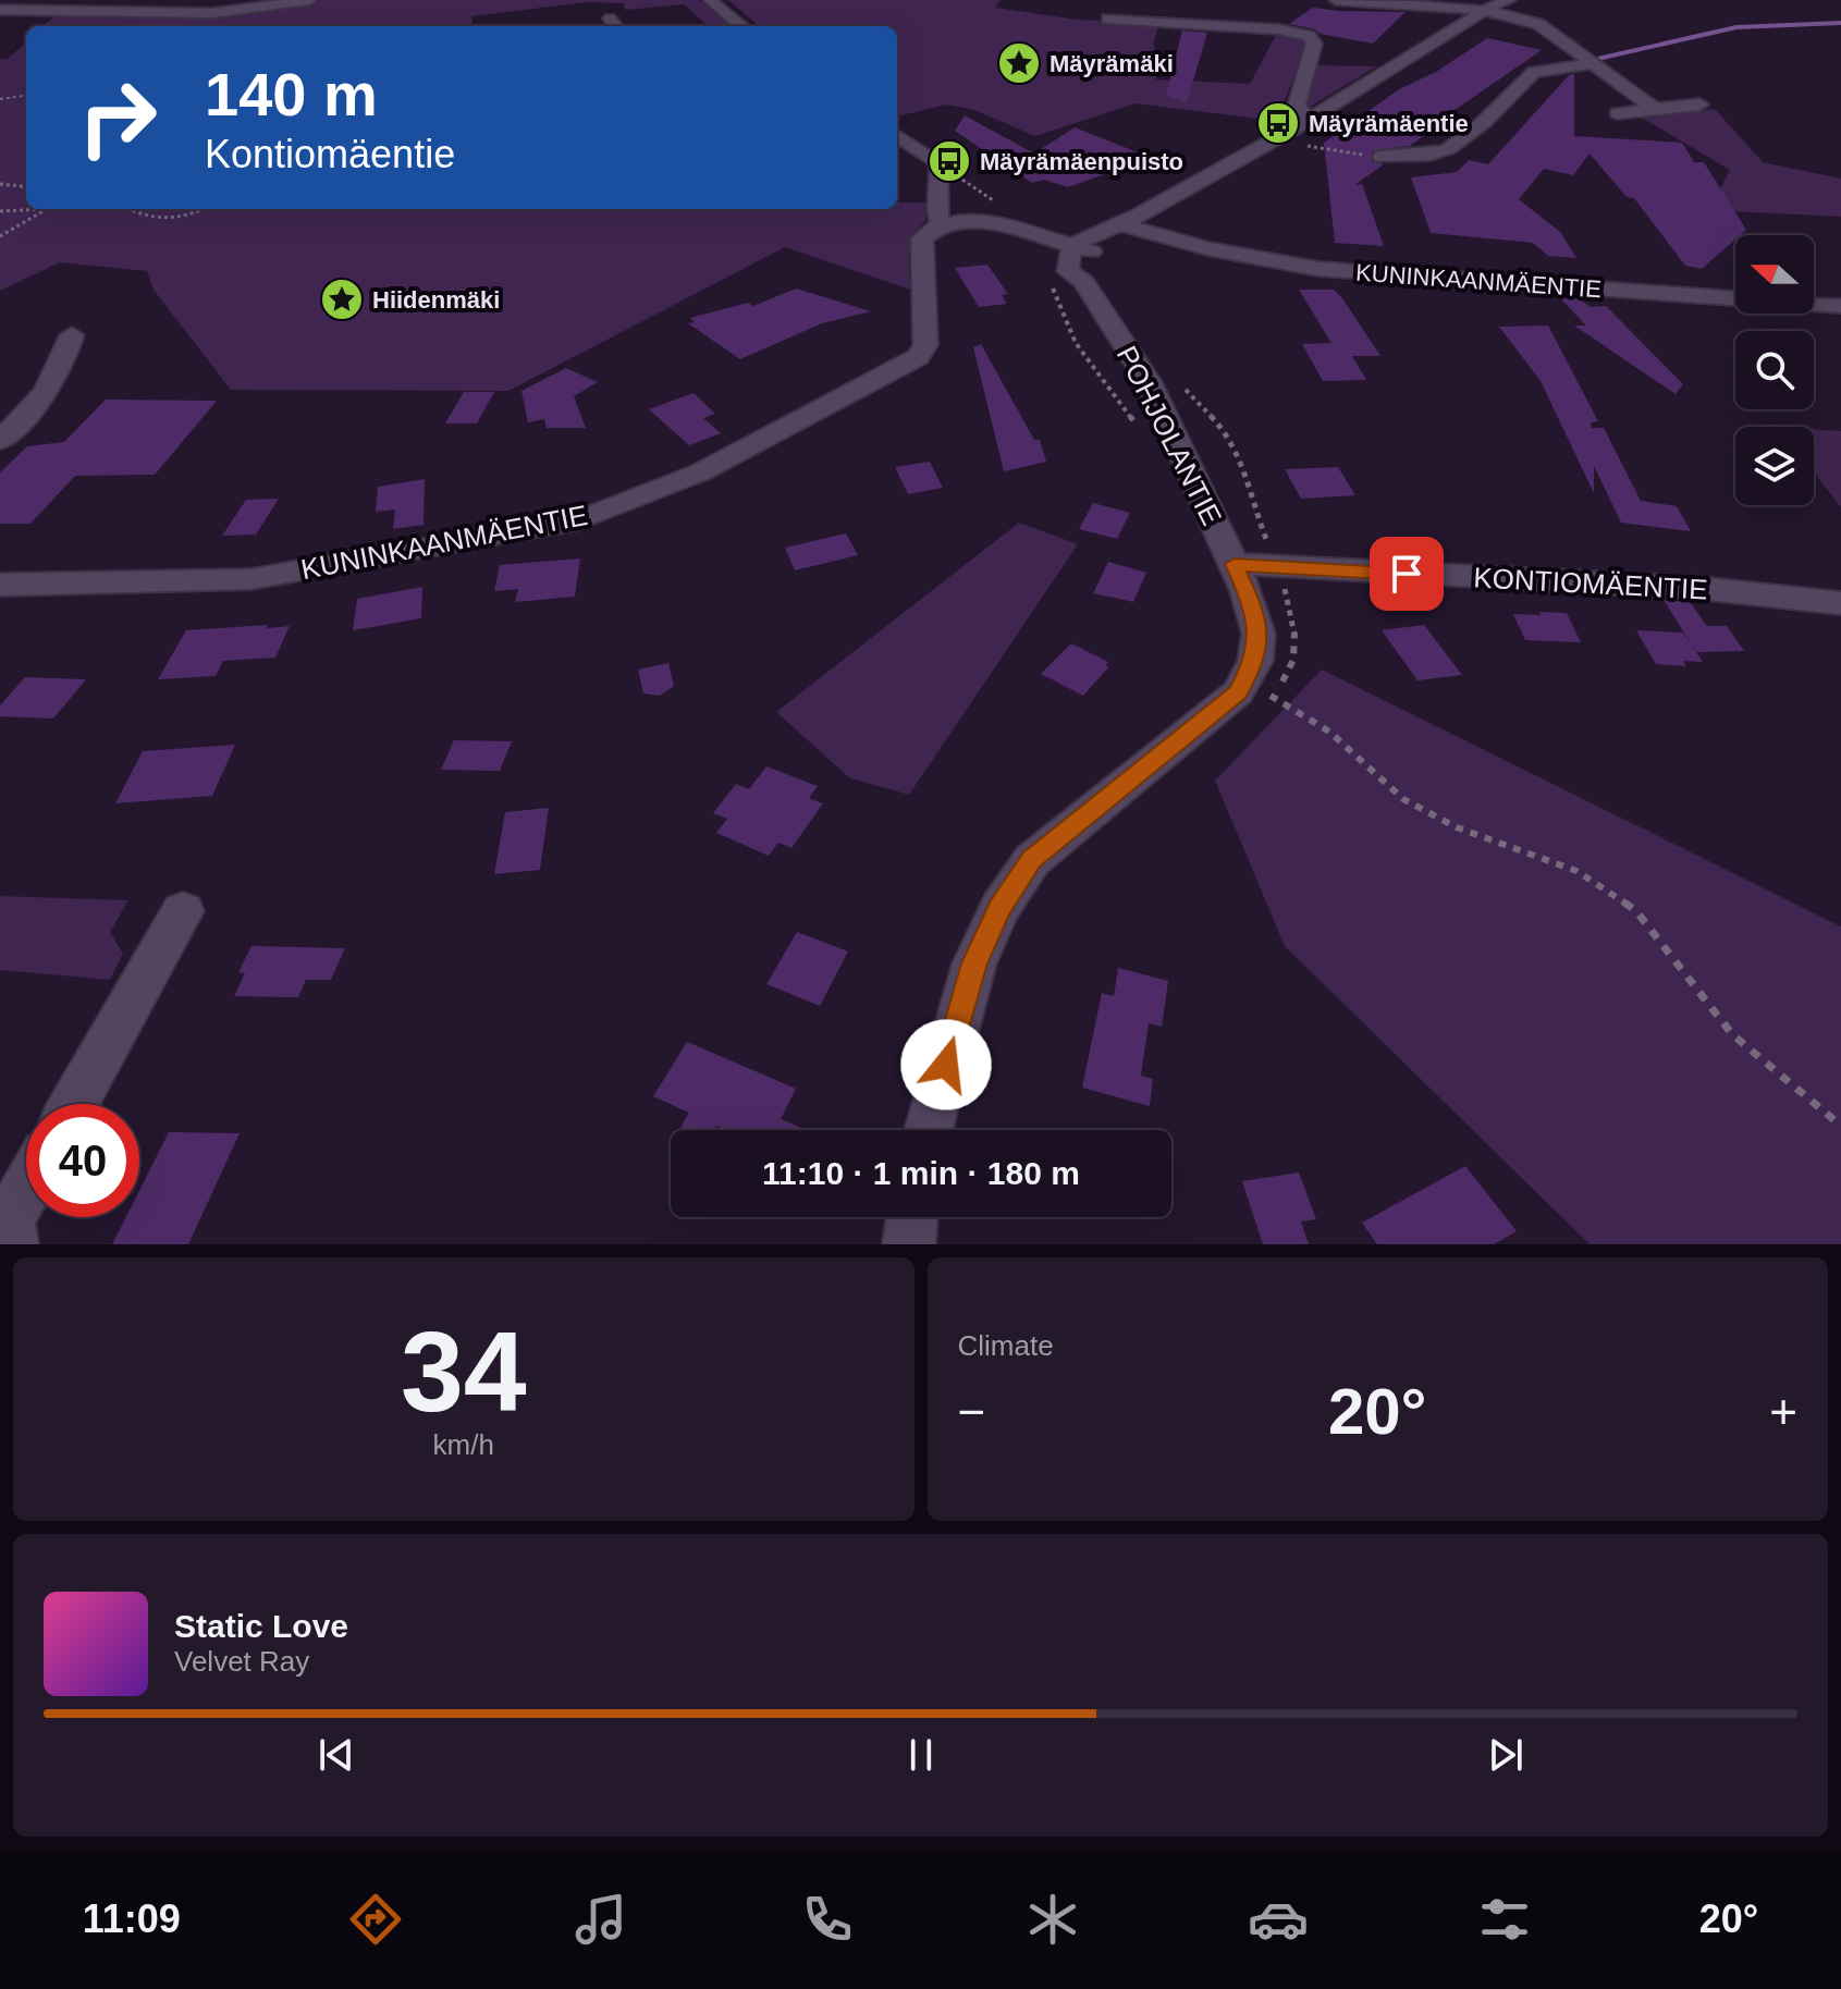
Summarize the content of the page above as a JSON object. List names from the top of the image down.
{
  "streets": {
    "street": ["KUNINKAANMÄENTIE", "POHJOLANTIE", "KONTIOMÄENTIE"]
  },
  "crossings": [
    ["POHJOLANTIE", "KONTIOMÄENTIE"]
  ],
  "places": {
    "place": ["Mäyrämäki", "Hiidenmäki"],
    "bus stop": ["Mäyrämäentie", "Mäyrämäenpuisto"]
  },
  "north": "left",
  "page": {
    "turn": ["140 m", "Kontiomäentie"],
    "limit": "40",
    "trip": "11:10 · 1 min · 180 m",
    "tile": [
      ["34", "km/h"],
      "Climate"
    ],
    "heat": ["−", "20°", "+"],
    "song": ["Static Love", "Velvet Ray"],
    "tabs": ["11:09", "20°"]
  }
}
